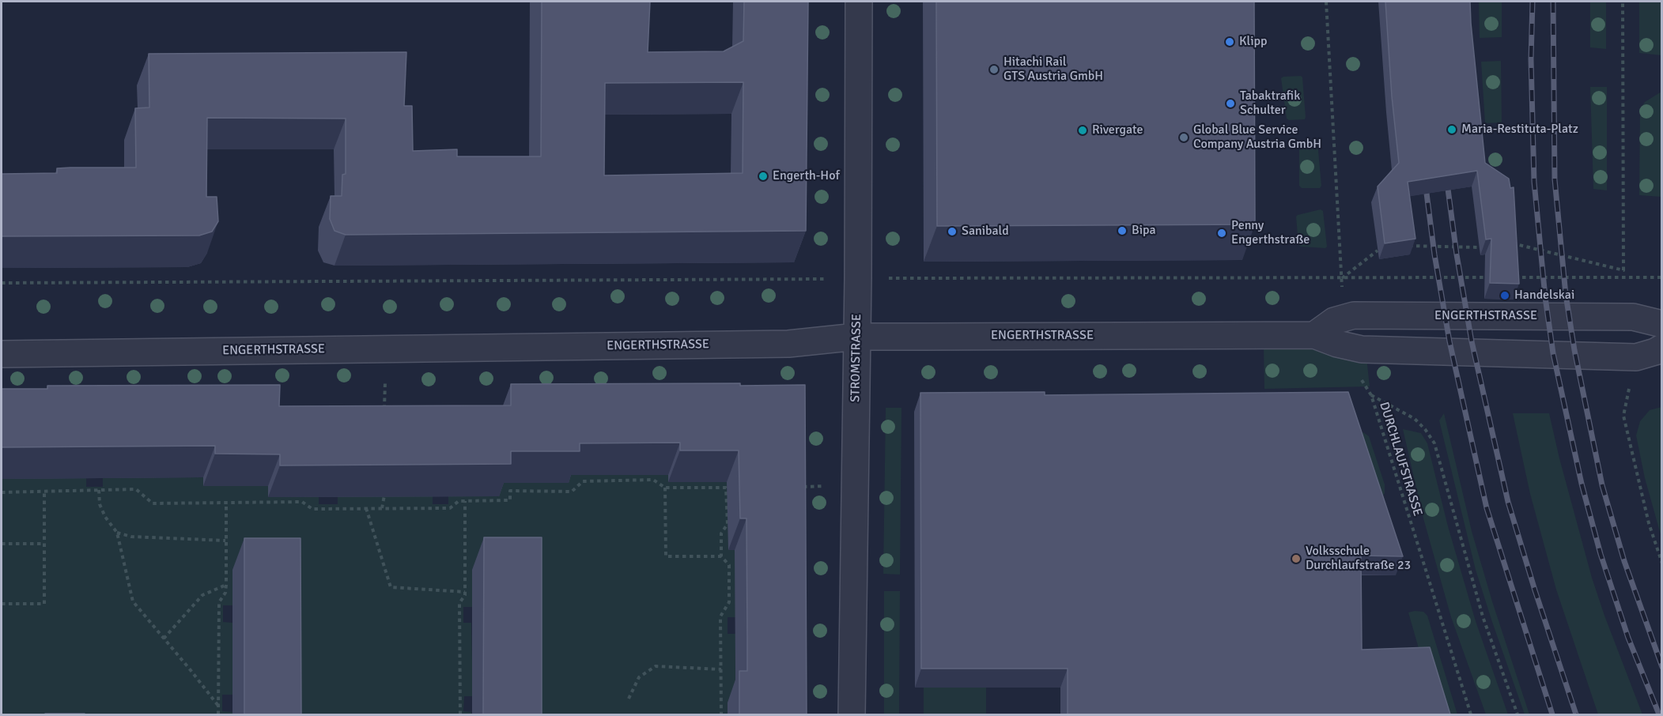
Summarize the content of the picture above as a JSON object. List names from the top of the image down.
{
  "streets": {
    "street": ["ENGERTHSTRASSE", "STROMSTRASSE"],
    "path": ["DURCHLAUFSTRASSE"]
  },
  "crossings": [
    ["ENGERTHSTRASSE", "STROMSTRASSE"]
  ],
  "places": [
    "Klipp",
    "Hitachi Rail GTS Austria GmbH",
    "Tabaktrafik Schulter",
    "Maria-Restituta-Platz",
    "Rivergate",
    "Global Blue Service Company Austria GmbH",
    "Engerth-Hof",
    "Bipa",
    "Sanibald",
    "Penny Engerthstraße",
    "Handelskai",
    "Volksschule Durchlaufstraße 23"
  ]
}
